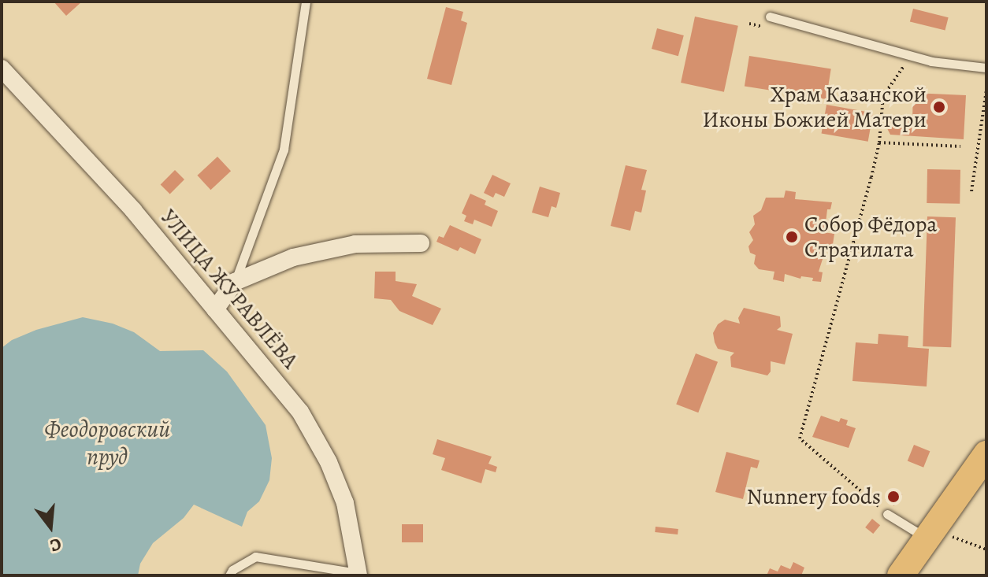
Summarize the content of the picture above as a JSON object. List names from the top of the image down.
{
  "streets": {
    "street": ["УЛИЦА ЖУРАВЛЁВА"]
  },
  "water": ["Феодоровский пруд"],
  "places": ["Храм Казанской Иконы Божией Матери", "Собор Фёдора Стратилата", "Nunnery foods"],
  "north": "bottom"
}
